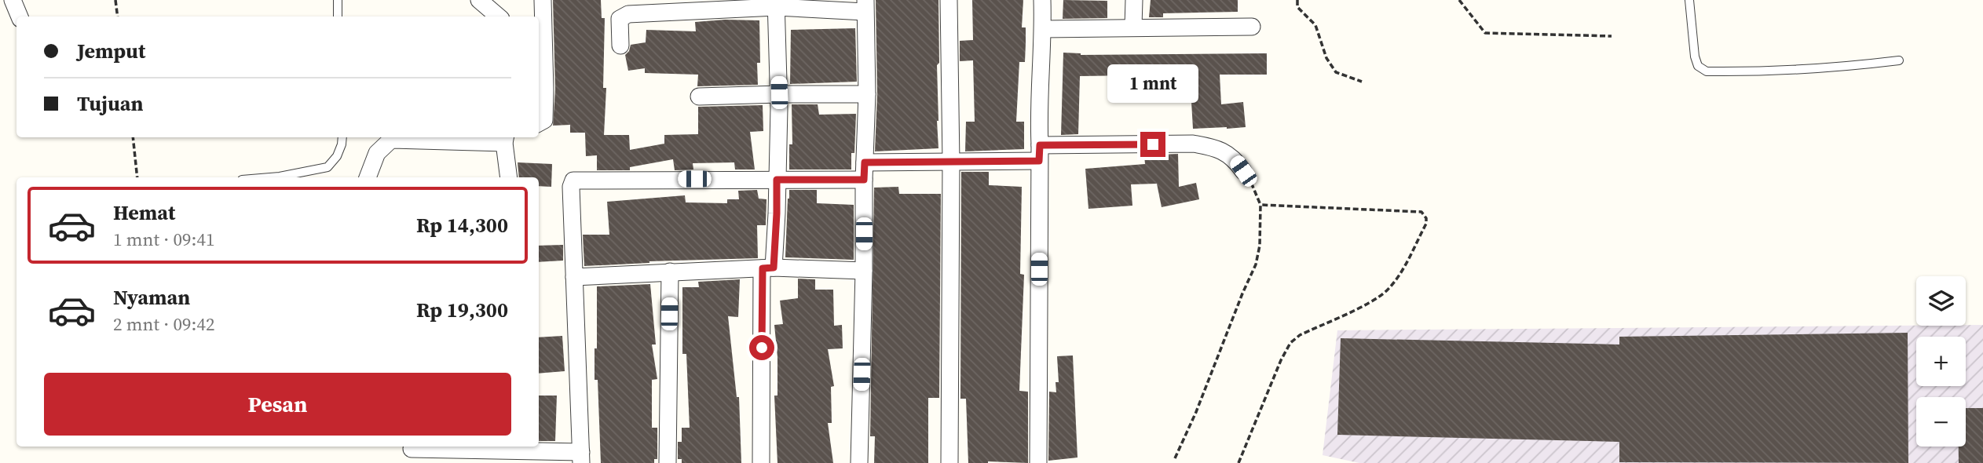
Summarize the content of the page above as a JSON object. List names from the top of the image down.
{
  "page": {
    "banner": ["Jemput", "Tujuan"],
    "bubble": "1 mnt",
    "list": [
      {
        "name": "Hemat",
        "note": "1 mnt · 09:41",
        "value": "Rp 14,300"
      },
      {
        "name": "Nyaman",
        "note": "2 mnt · 09:42",
        "value": "Rp 19,300"
      }
    ],
    "map_buttons": ["+", "−"],
    "buttons": "Pesan"
  }
}
